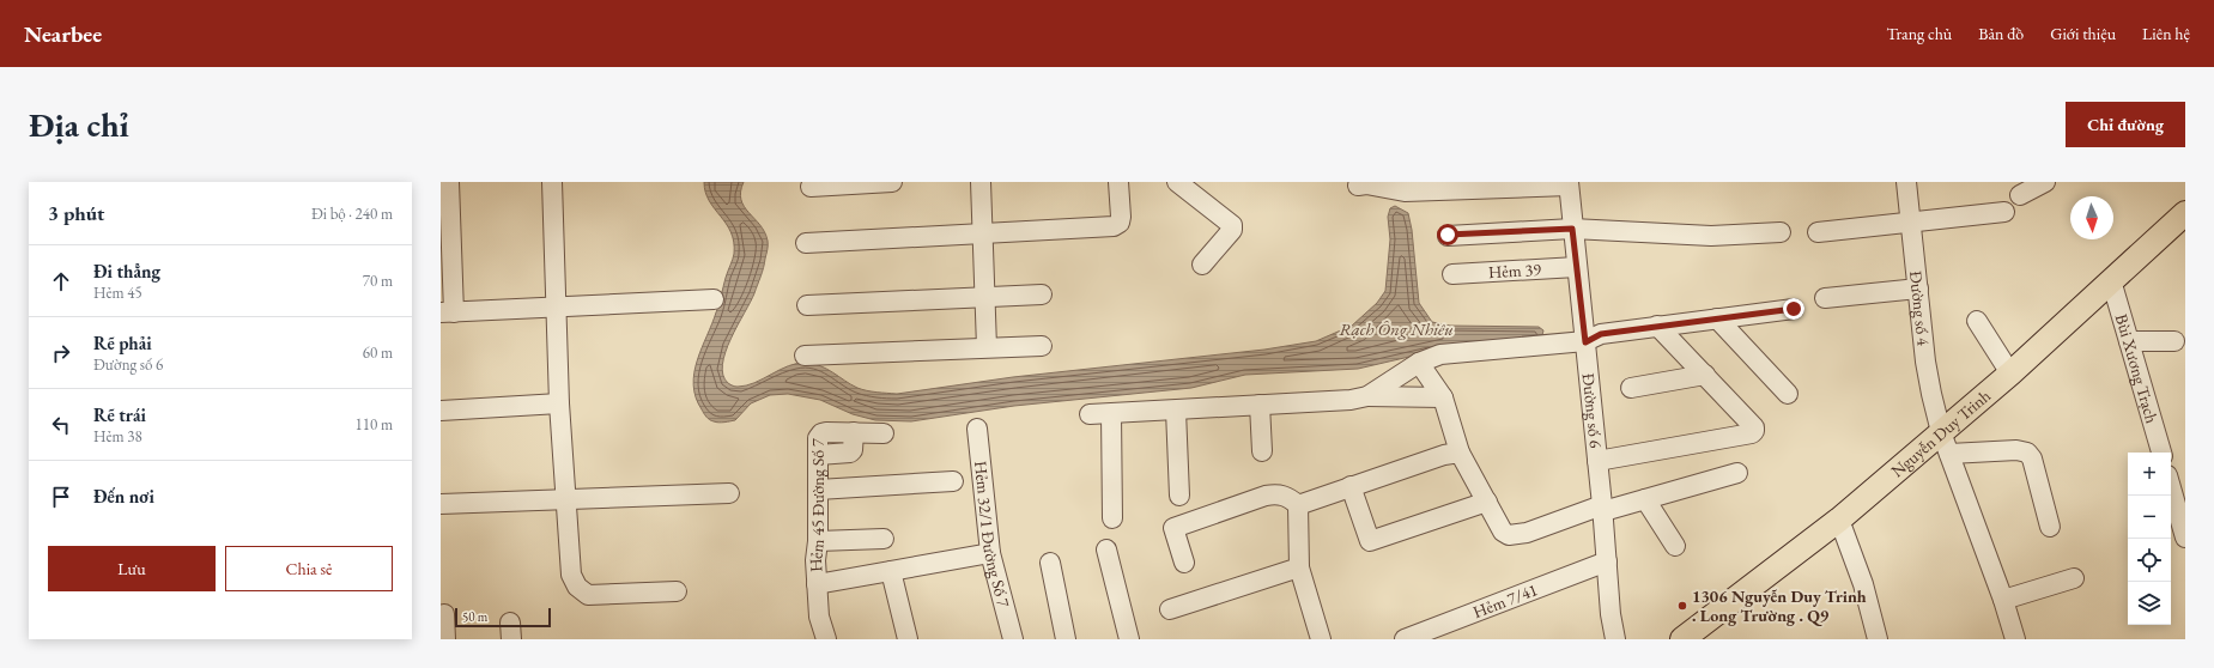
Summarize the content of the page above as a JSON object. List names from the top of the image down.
{
  "streets": {
    "main road": ["Nguyễn Duy Trinh"],
    "street": [
      "Hẻm 39",
      "Đường số 4",
      "Bùi Xương Trạch",
      "Đường số 6",
      "Hẻm 45 Đường Số 7",
      "Hẻm 32/1 Đường Số 7",
      "Hẻm 7/41"
    ]
  },
  "crossings": [
    ["Hẻm 39", "Đường số 6"],
    ["Đường số 4", "Nguyễn Duy Trinh"],
    ["Bùi Xương Trạch", "Nguyễn Duy Trinh"],
    ["Đường số 6", "Hẻm 7/41"]
  ],
  "water": ["Rạch Ông Nhiêu"],
  "places": ["1306 Nguyễn Duy Trinh . Long Trường . Q9"],
  "scale_bar": "50 m",
  "north": "bottom",
  "page": {
    "header": "Nearbee",
    "nav": [
      "Trang chủ",
      "Bản đồ",
      "Giới thiệu",
      "Liên hệ"
    ],
    "buttons": [
      "Chỉ đường",
      ["Lưu", "Chia sẻ"]
    ],
    "title": "Địa chỉ",
    "heading": ["3 phút", "Đi bộ · 240 m"],
    "list": [
      ["Đi thẳng", "Hẻm 45", "70 m"],
      ["Rẽ phải", "Đường số 6", "60 m"],
      ["Rẽ trái", "Hẻm 38", "110 m"],
      "Đến nơi"
    ],
    "map_buttons": ["+", "−"],
    "scale": "50 m"
  }
}
